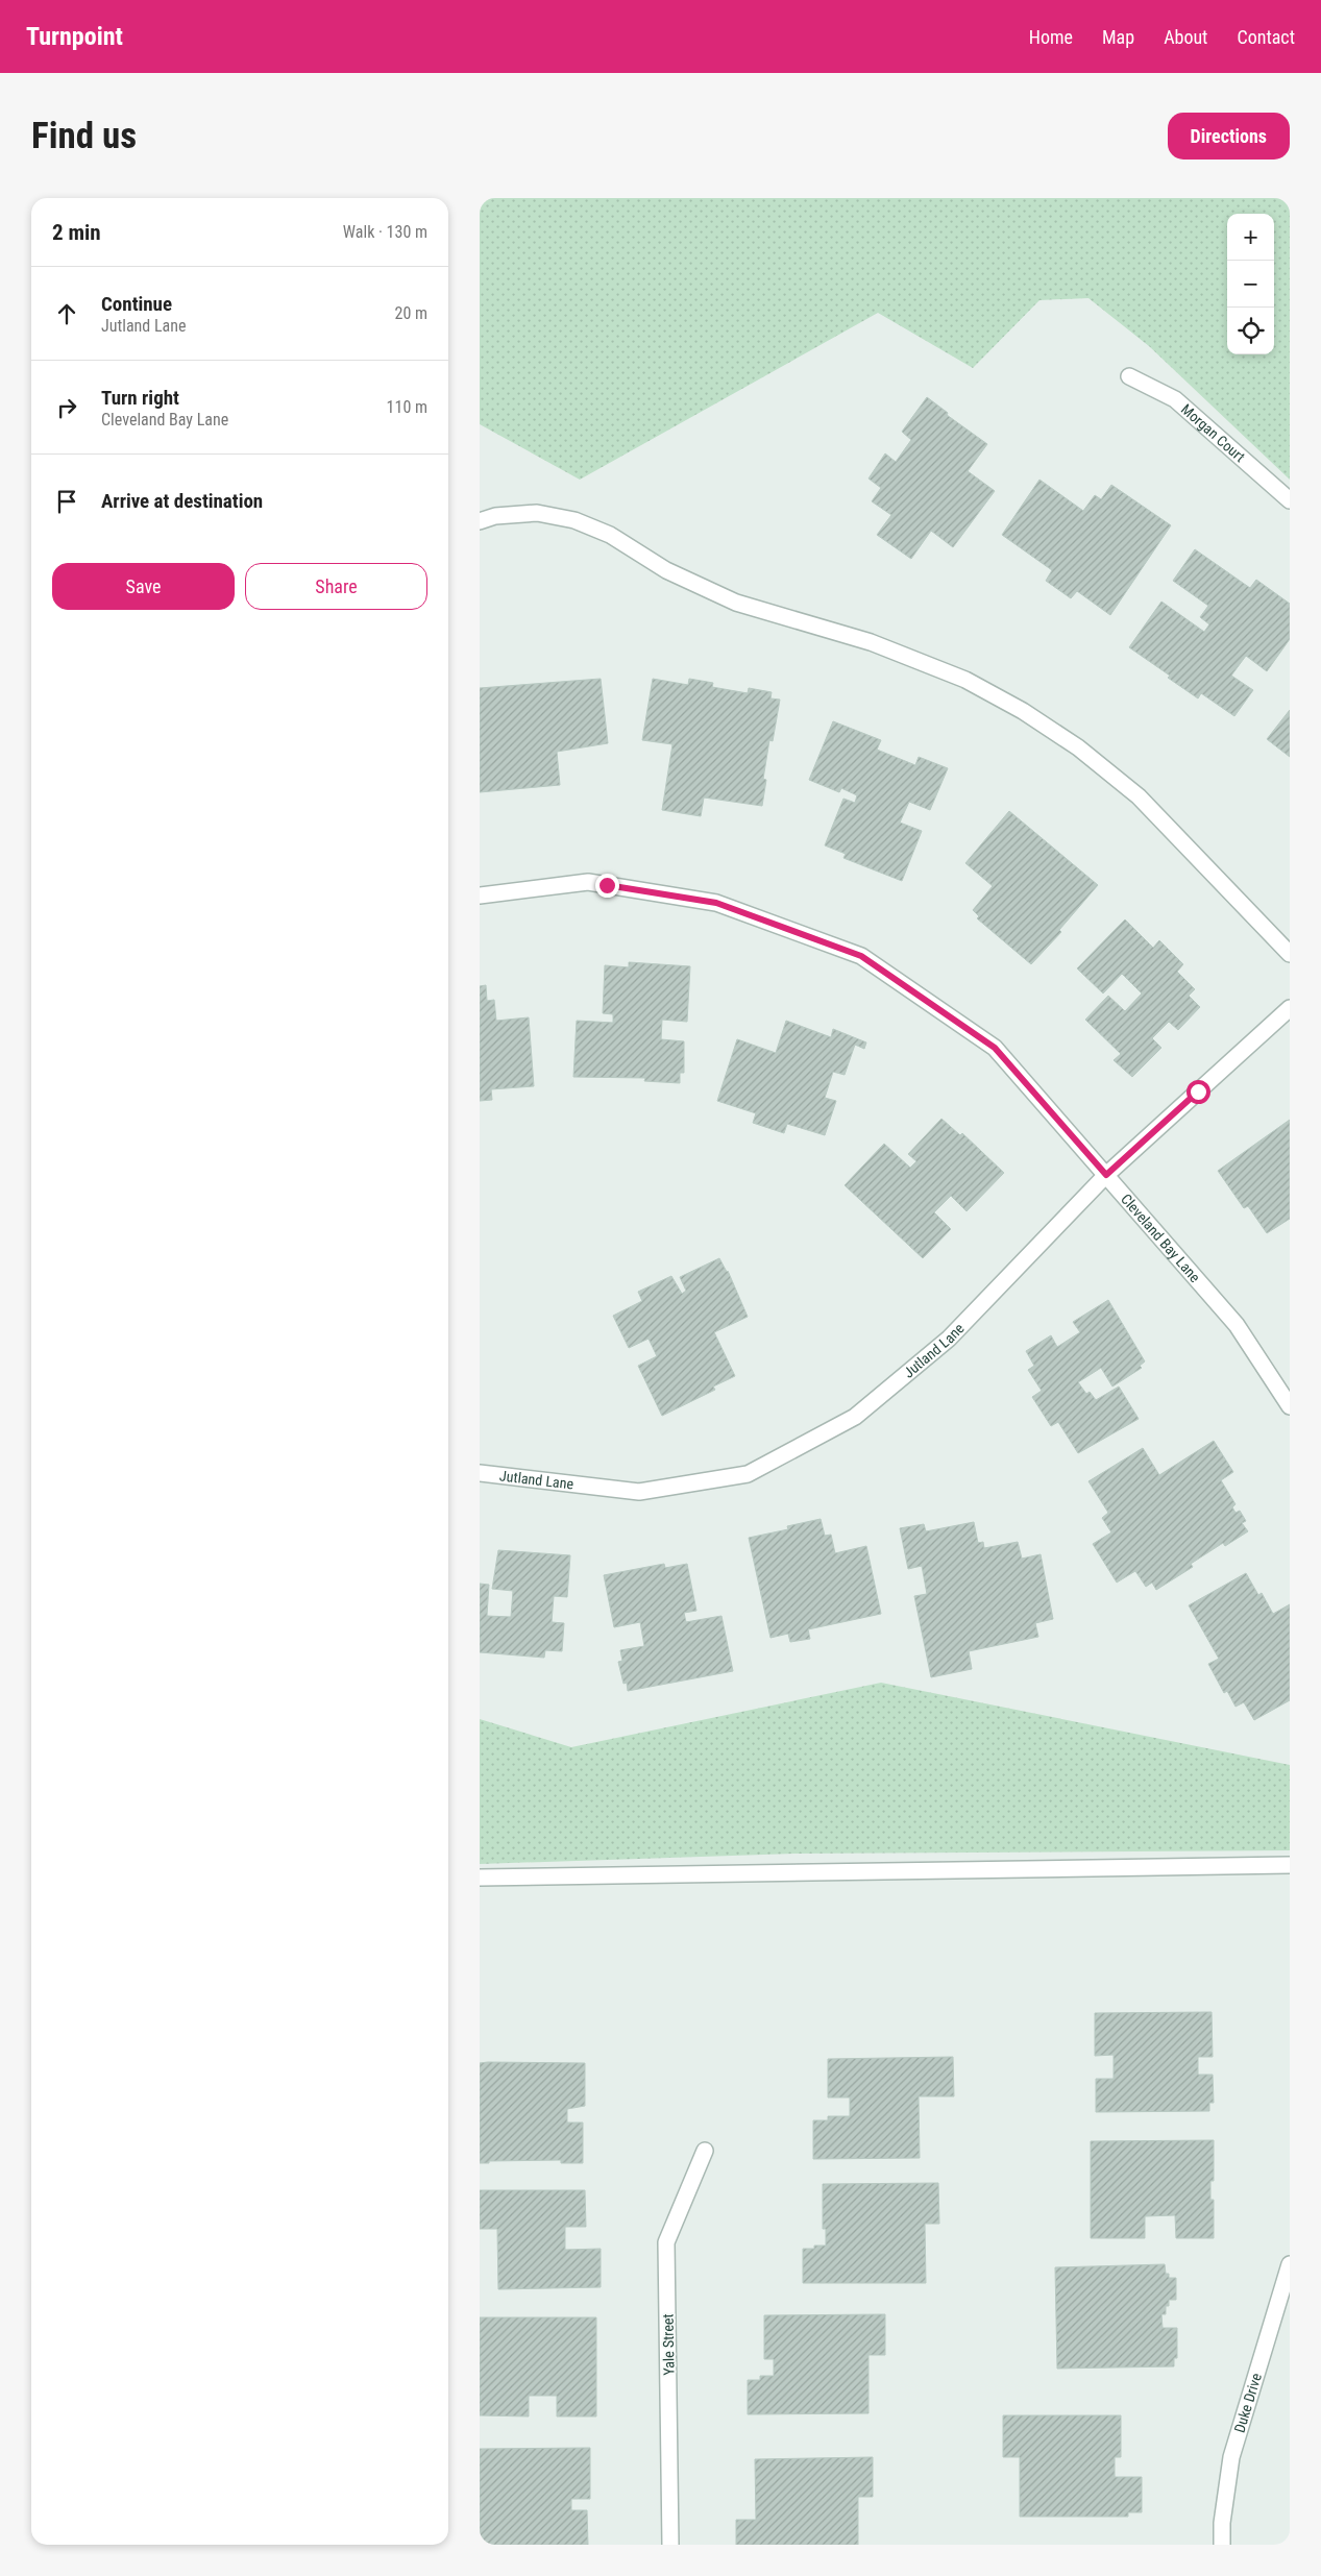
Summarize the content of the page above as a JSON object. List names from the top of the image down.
{
  "streets": {
    "street": [
      "Morgan Court",
      "Cleveland Bay Lane",
      "Jutland Lane",
      "Yale Street",
      "Duke Drive"
    ]
  },
  "crossings": [
    ["Cleveland Bay Lane", "Jutland Lane"]
  ],
  "page": {
    "header": "Turnpoint",
    "nav": [
      "Home",
      "Map",
      "About",
      "Contact"
    ],
    "buttons": [
      "Directions",
      ["Save", "Share"]
    ],
    "title": "Find us",
    "heading": ["2 min", "Walk · 130 m"],
    "map_buttons": ["+", "−"],
    "list": [
      ["Continue", "Jutland Lane", "20 m"],
      ["Turn right", "Cleveland Bay Lane", "110 m"],
      "Arrive at destination"
    ]
  }
}
